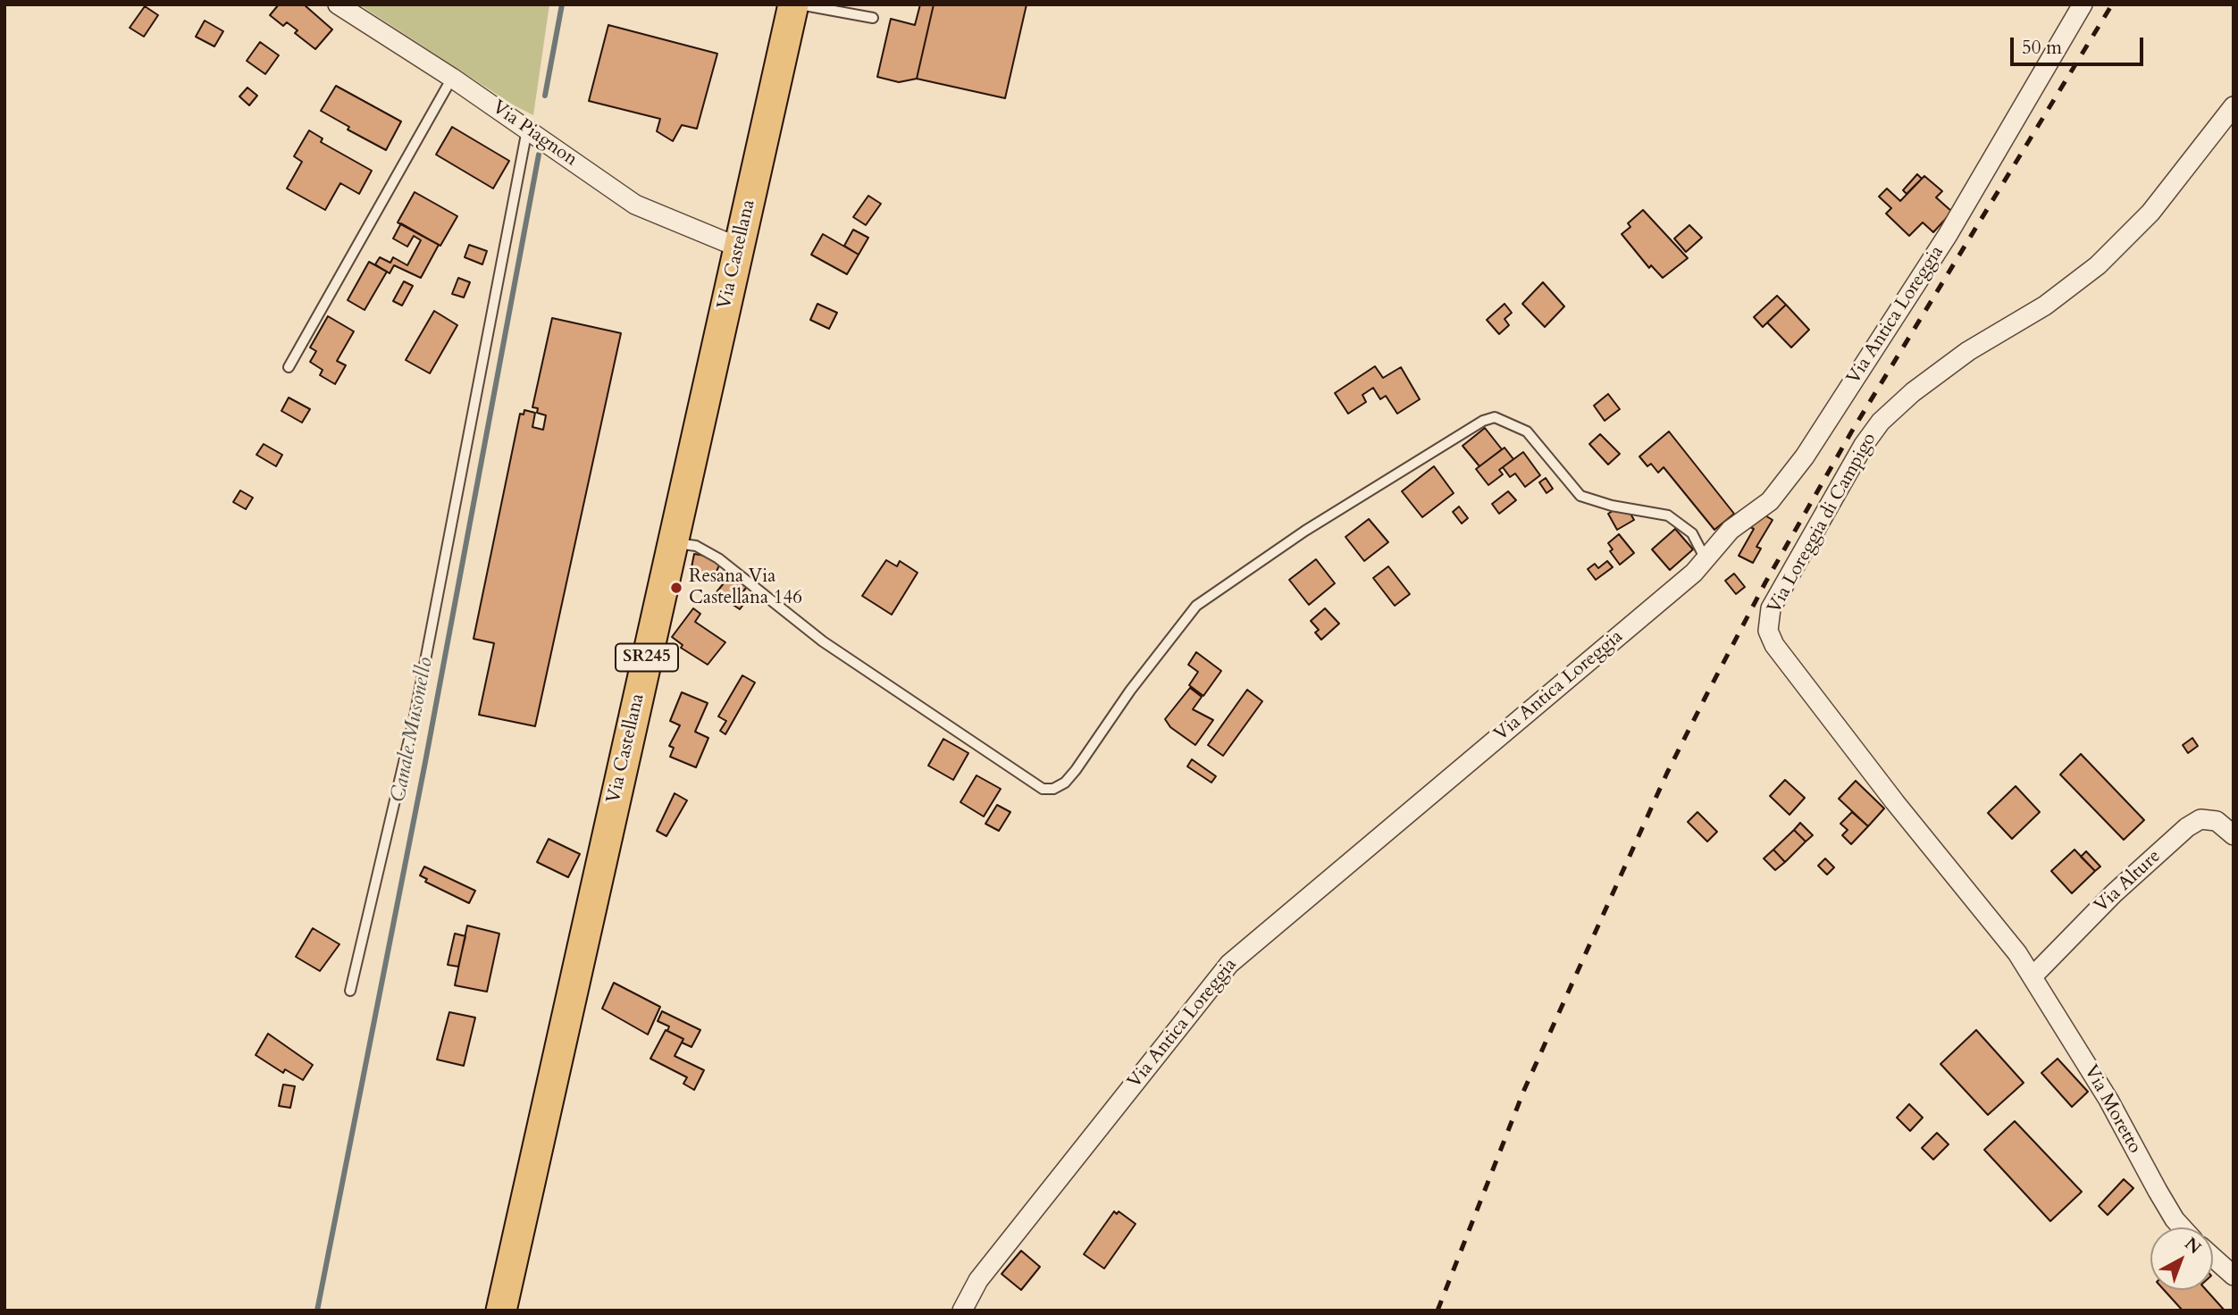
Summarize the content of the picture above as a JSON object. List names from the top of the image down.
{
  "streets": {
    "main road": ["Via Castellana", "SR245"],
    "street": [
      "Via Piagnon",
      "Via Antica Loreggia",
      "Via Loreggia di Campigo",
      "Via Alture",
      "Via Moretto"
    ]
  },
  "crossings": [
    ["Via Piagnon", "Via Castellana"],
    ["Via Loreggia di Campigo", "Via Alture"],
    ["Via Loreggia di Campigo", "Via Moretto"],
    ["Via Alture", "Via Moretto"]
  ],
  "water": ["Canale Musonello"],
  "places": ["Resana Via Castellana 146"],
  "scale_bar": "50 m",
  "north": "top right"
}
